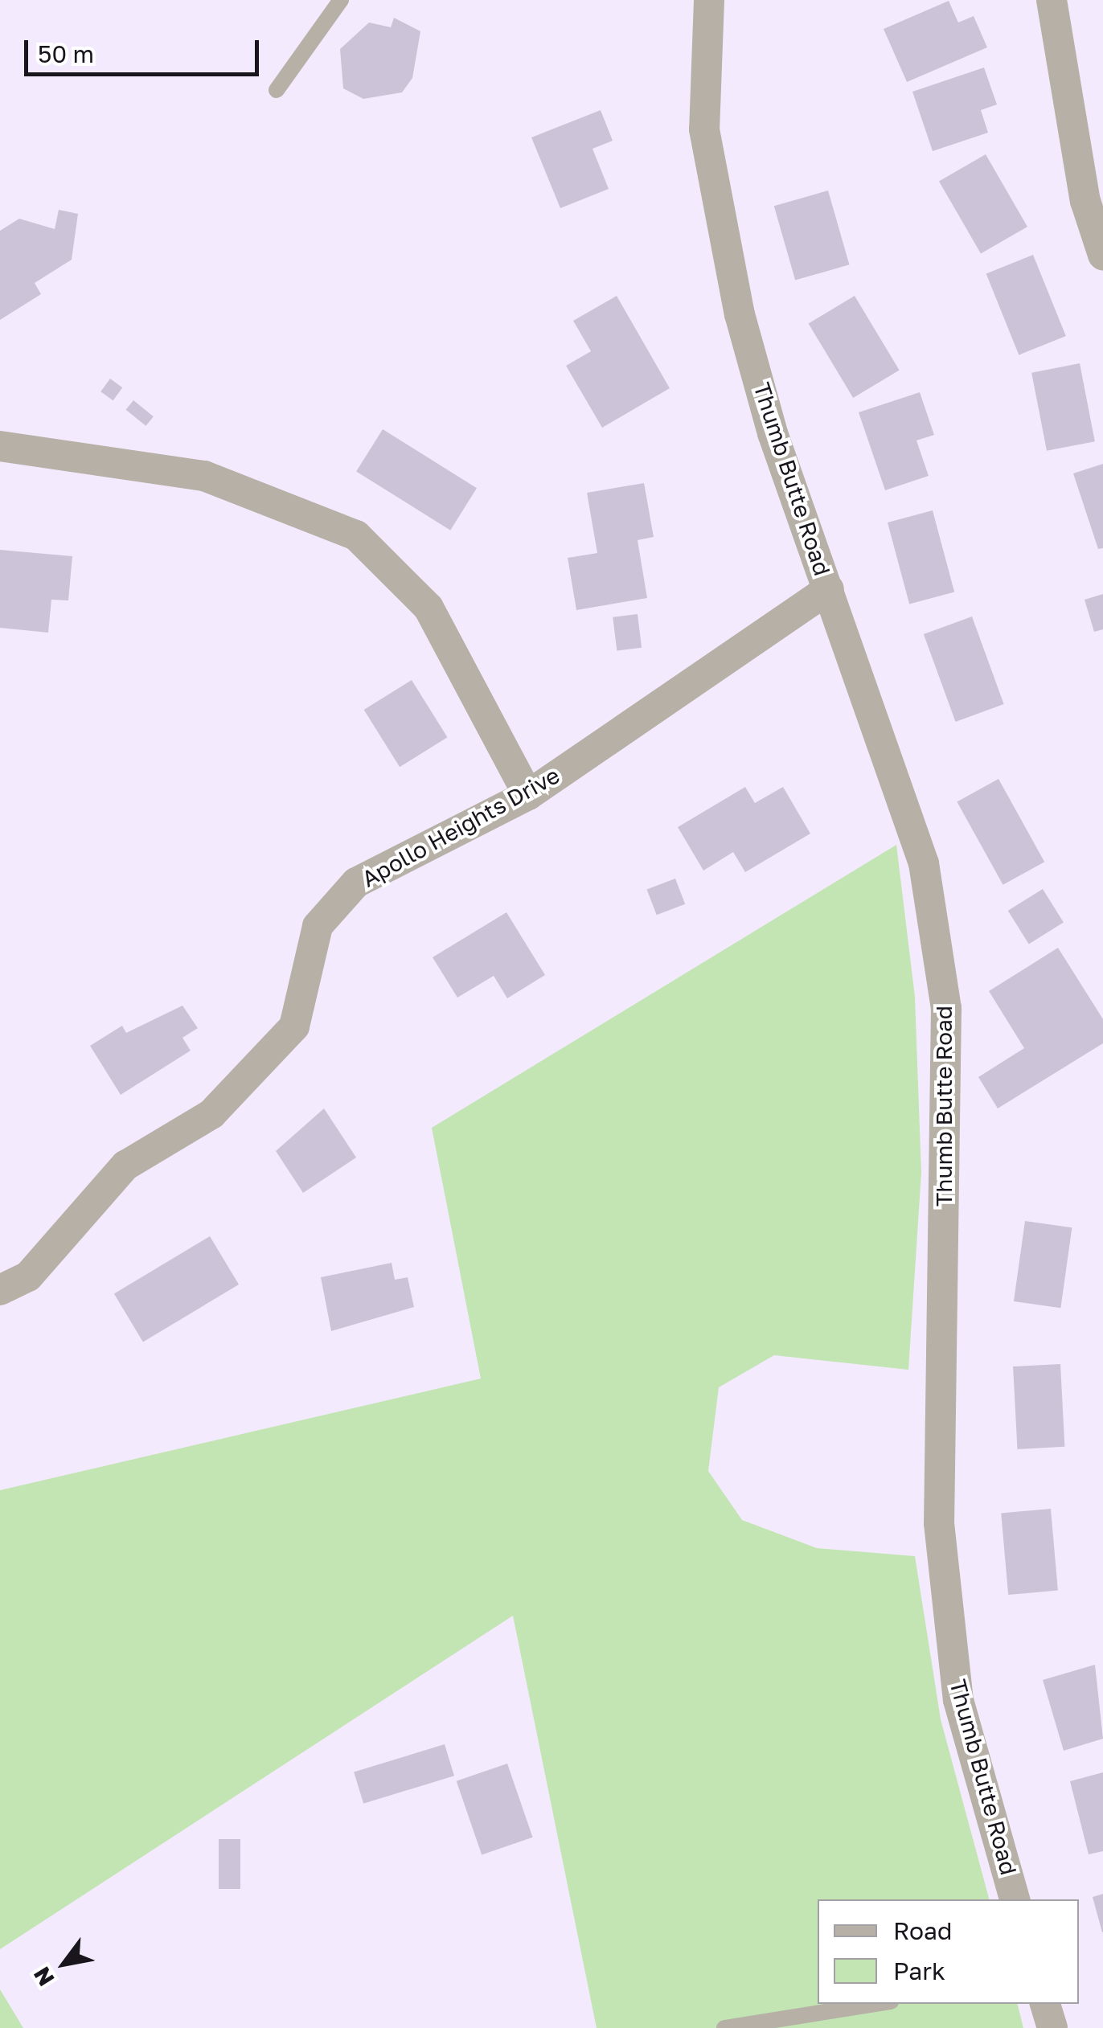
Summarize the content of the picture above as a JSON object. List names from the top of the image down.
{
  "streets": {
    "street": ["Thumb Butte Road", "Apollo Heights Drive"]
  },
  "crossings": [
    ["Thumb Butte Road", "Apollo Heights Drive"]
  ],
  "legend": ["Road", "Park"],
  "scale_bar": "50 m",
  "north": "bottom left"
}
